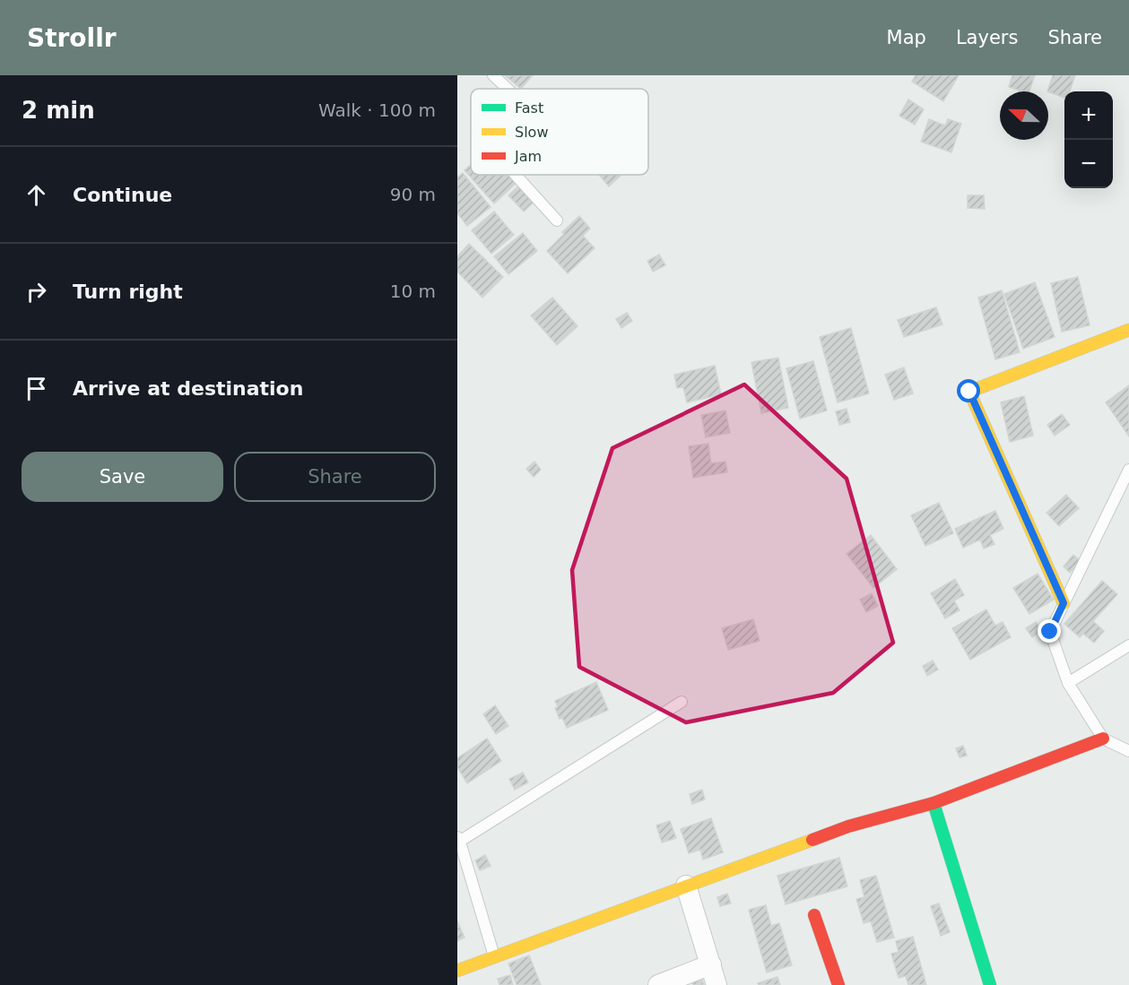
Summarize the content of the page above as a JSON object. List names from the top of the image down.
{
  "legend": ["Fast", "Slow", "Jam"],
  "north": "left",
  "page": {
    "header": "Strollr",
    "nav": ["Map", "Layers", "Share"],
    "heading": ["2 min", "Walk · 100 m"],
    "map_buttons": ["+", "−"],
    "list": [
      ["Continue", "90 m"],
      ["Turn right", "10 m"],
      "Arrive at destination"
    ],
    "buttons": ["Save", "Share"]
  }
}
